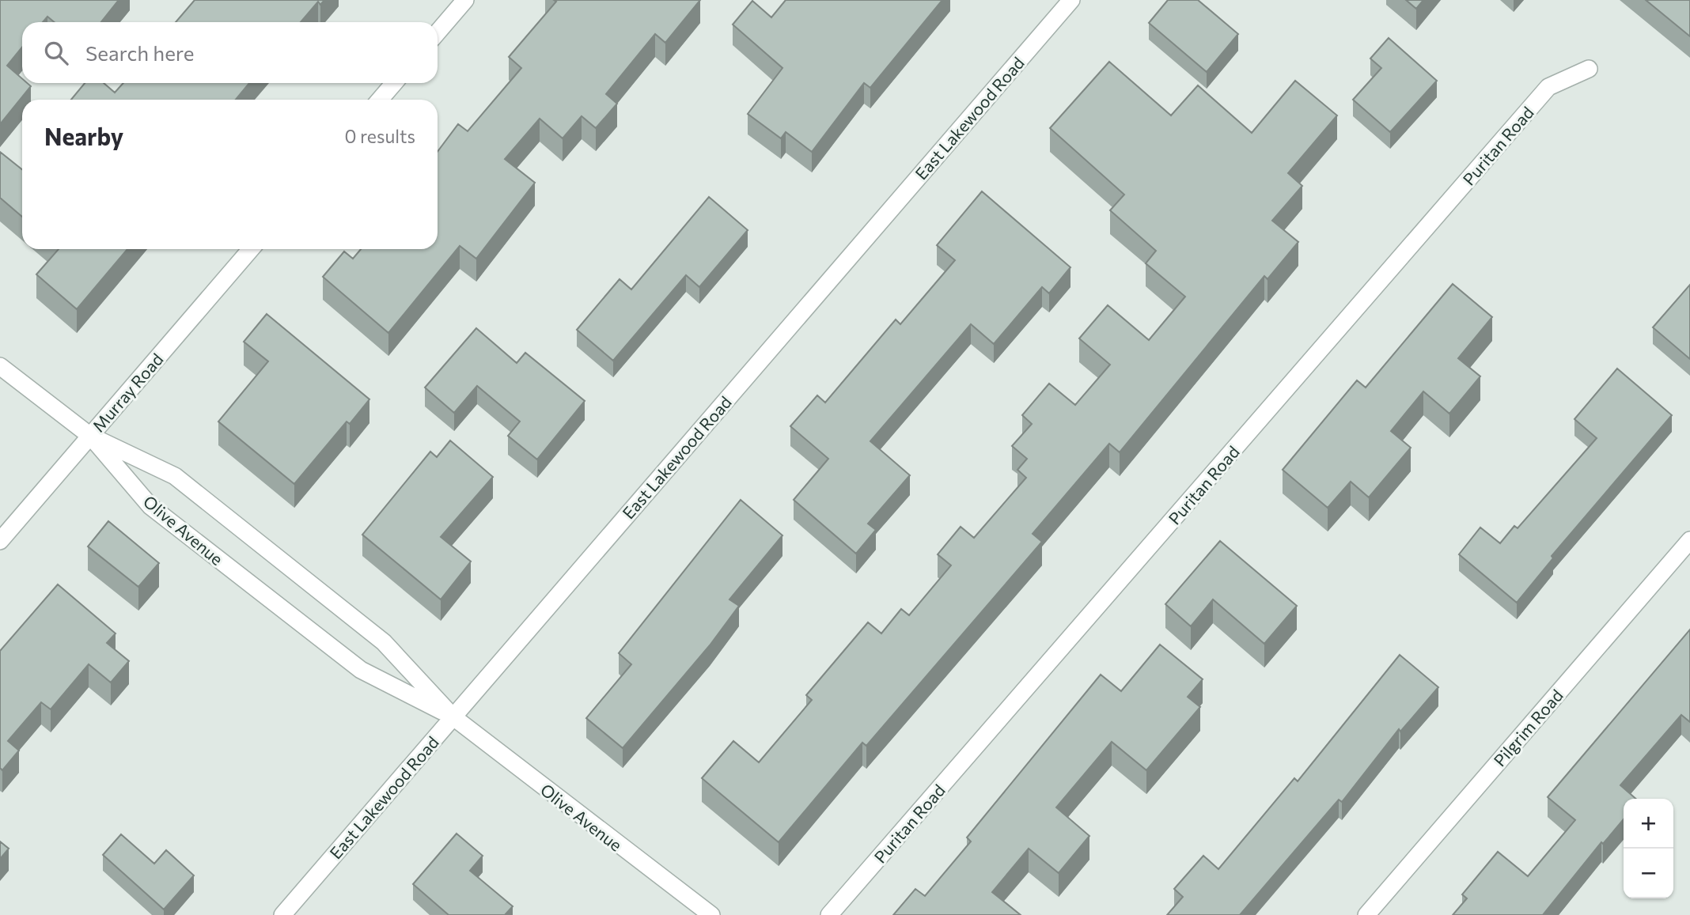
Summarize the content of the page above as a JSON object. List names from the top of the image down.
{
  "streets": {
    "street": [
      "East Lakewood Road",
      "Puritan Road",
      "Murray Road",
      "Olive Avenue",
      "Pilgrim Road"
    ]
  },
  "crossings": [
    ["East Lakewood Road", "Olive Avenue"],
    ["Murray Road", "Olive Avenue"]
  ],
  "page": {
    "search": "Search here",
    "heading": ["Nearby", "0 results"],
    "map_buttons": ["+", "−"]
  }
}
